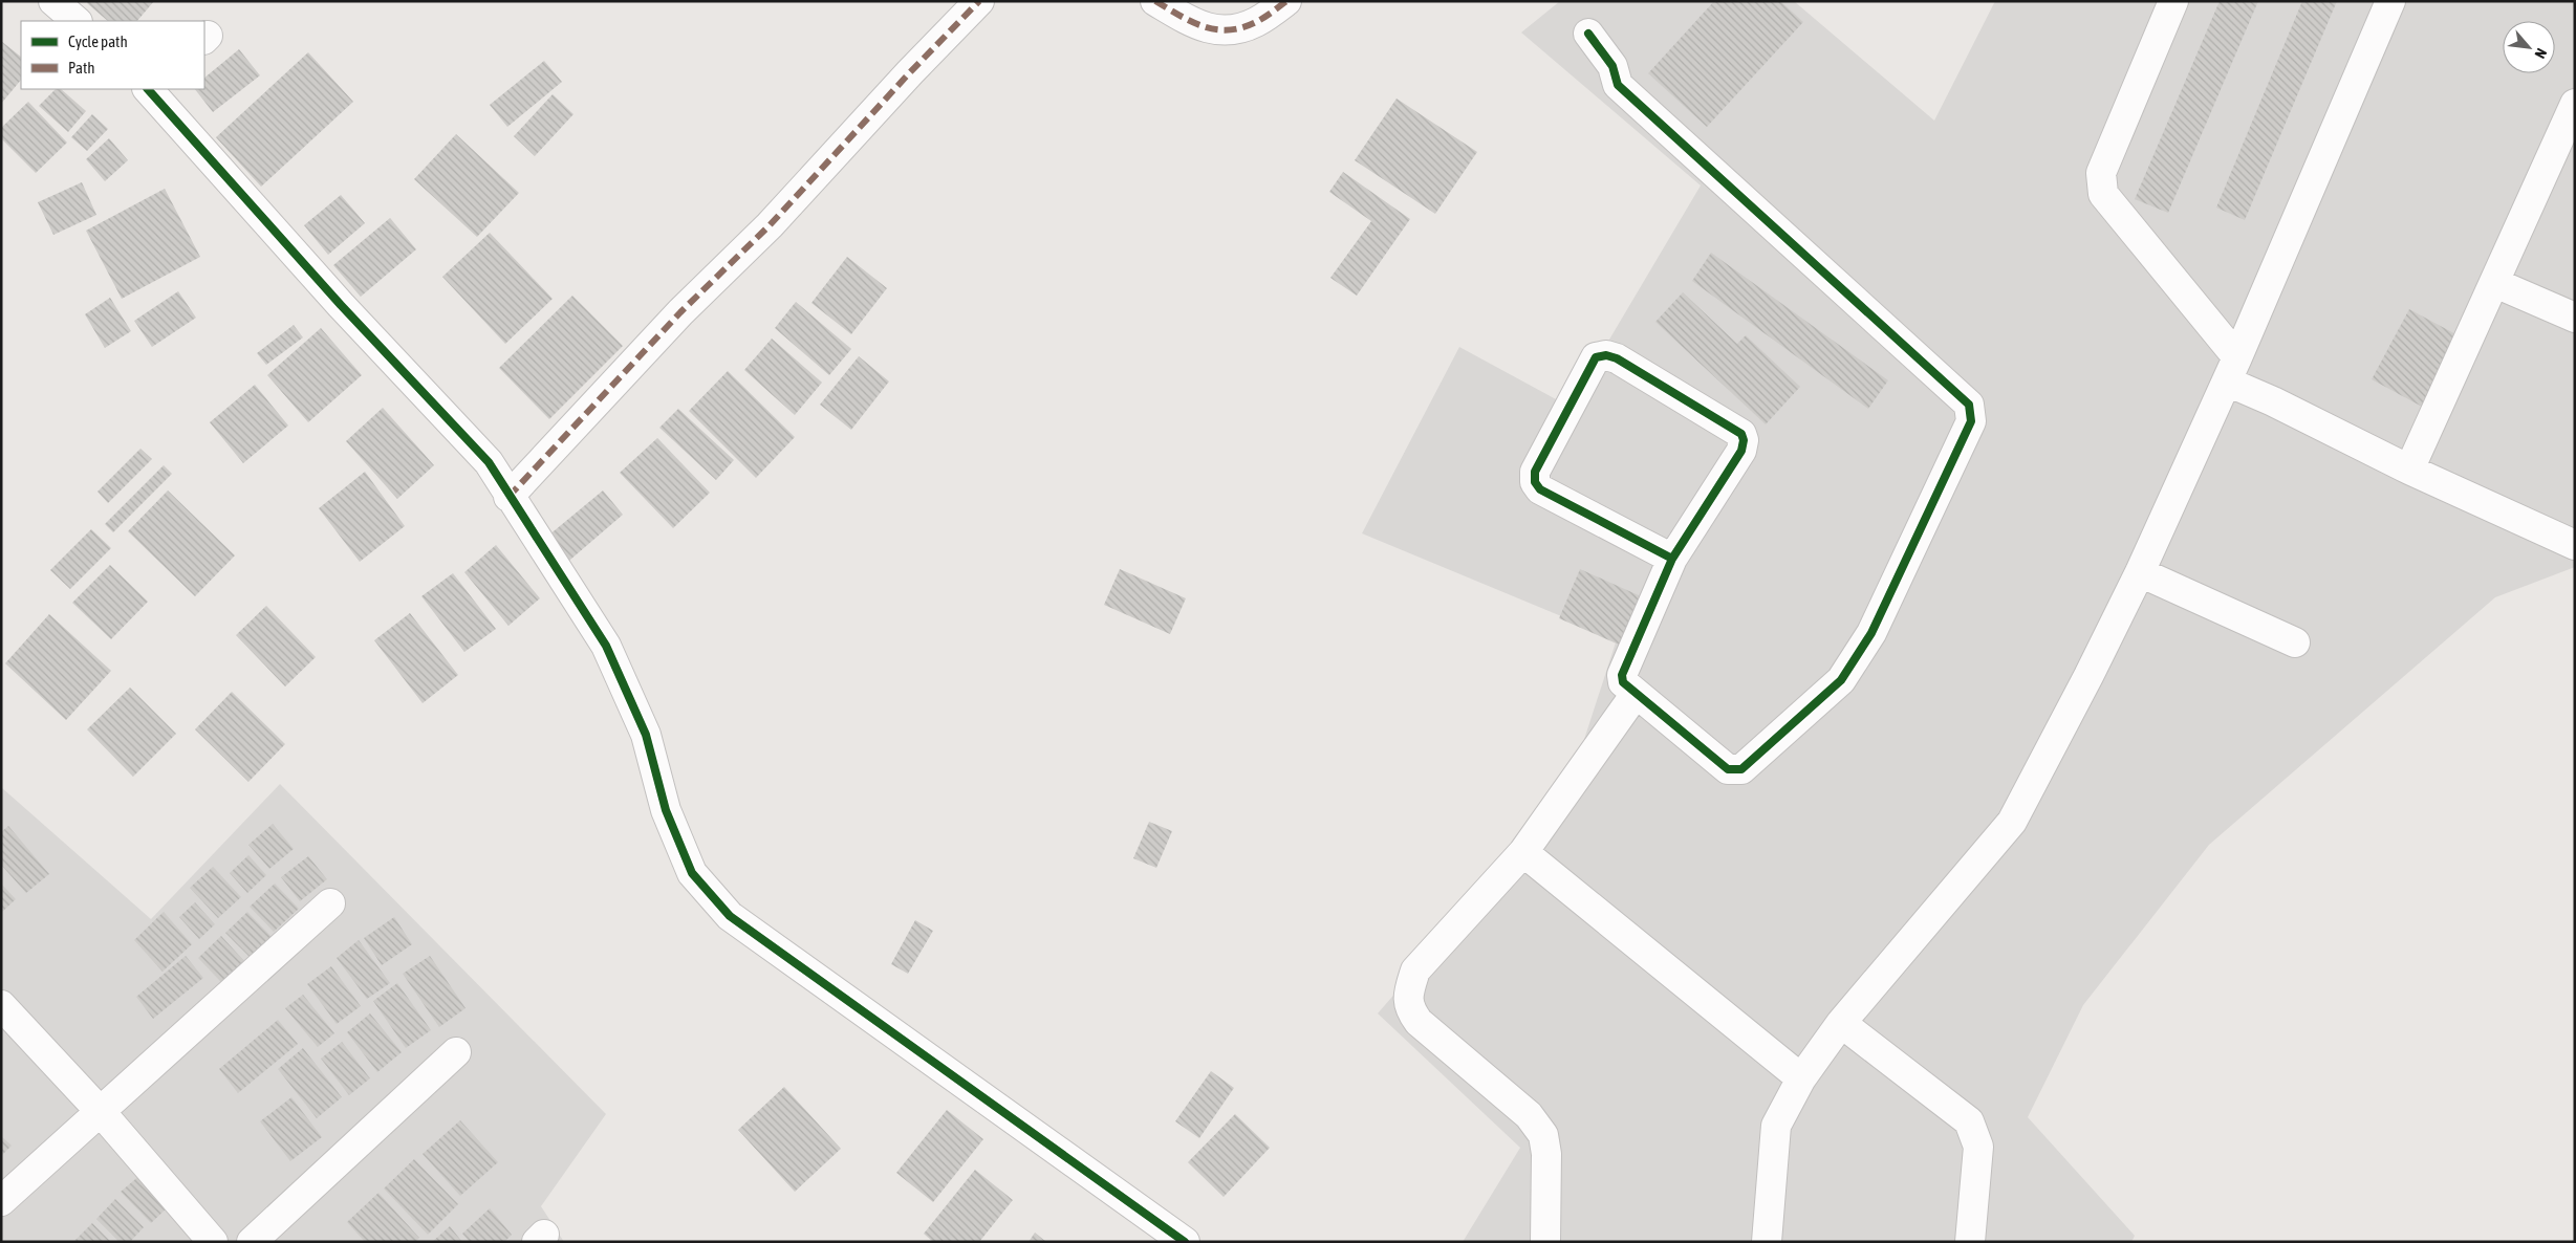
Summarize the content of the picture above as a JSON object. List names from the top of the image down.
{
  "legend": ["Cycle path", "Path"],
  "north": "bottom right"
}
